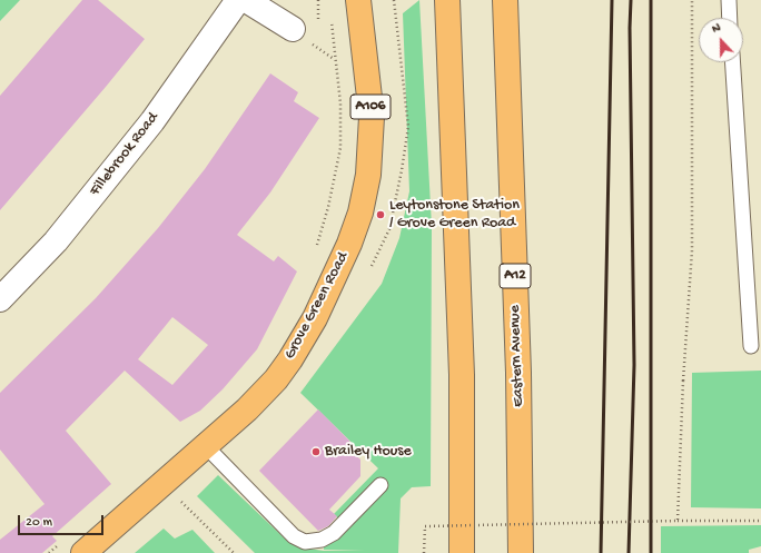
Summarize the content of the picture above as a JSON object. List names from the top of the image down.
{
  "streets": {
    "main road": [
      "A106",
      "A12",
      "Grove Green Road",
      "Eastern Avenue"
    ],
    "street": ["Fillebrook Road"]
  },
  "places": ["Leytonstone Station / Grove Green Road", "Brailey House"],
  "scale_bar": "20 m",
  "north": "top"
}
